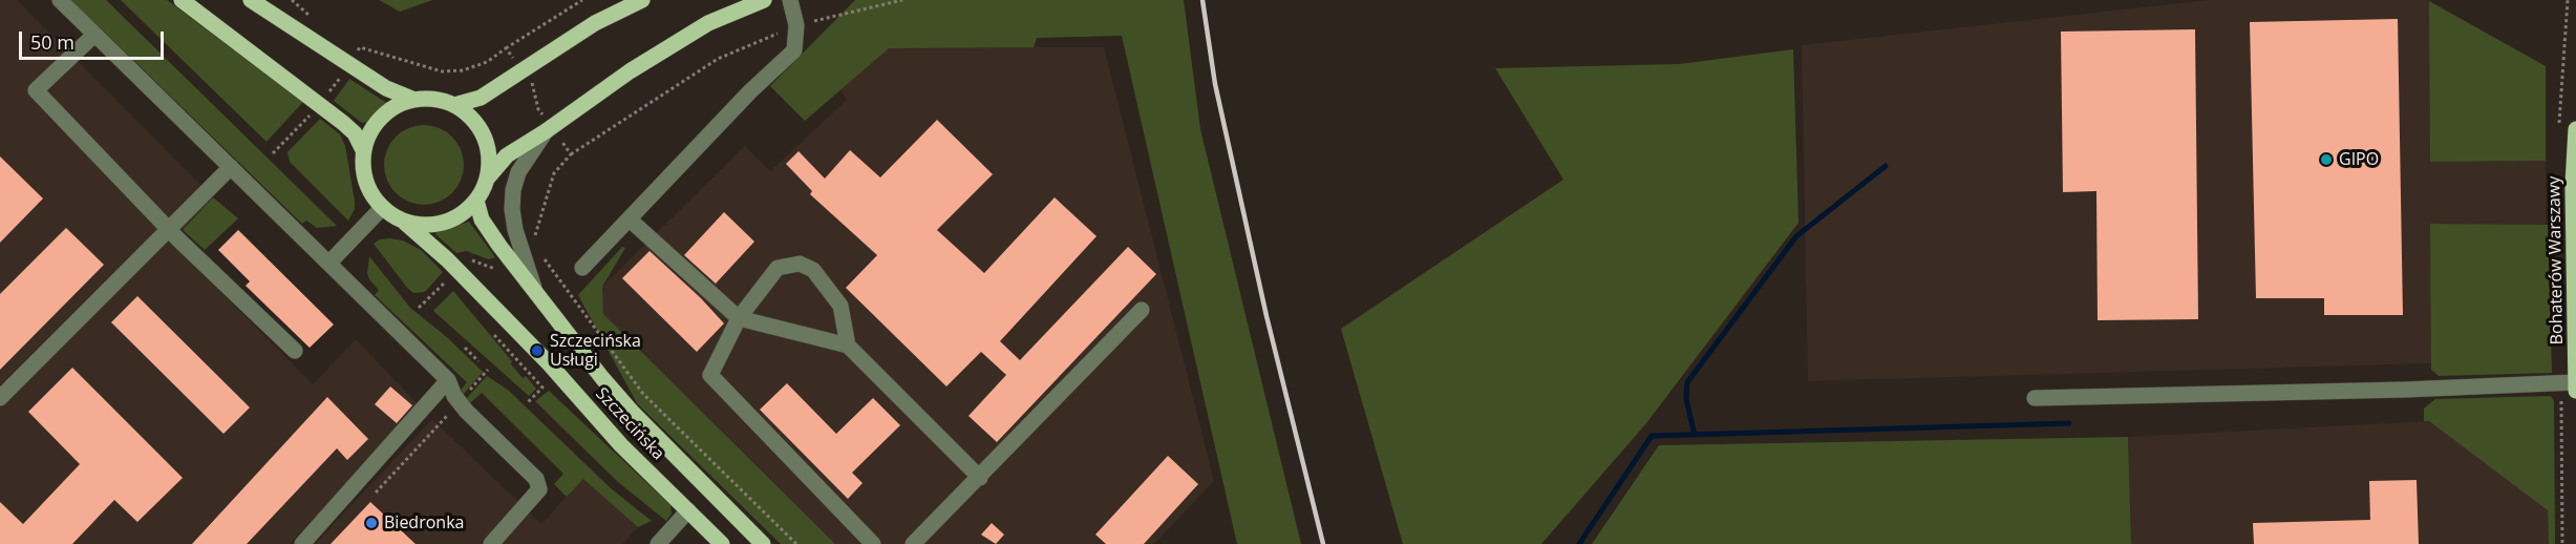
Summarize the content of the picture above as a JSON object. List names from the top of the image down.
{
  "streets": {
    "main road": ["Bohaterów Warszawy", "Szczecińska"]
  },
  "places": ["GIPO", "Szczecińska Usługi", "Biedronka"],
  "scale_bar": "50 m"
}
